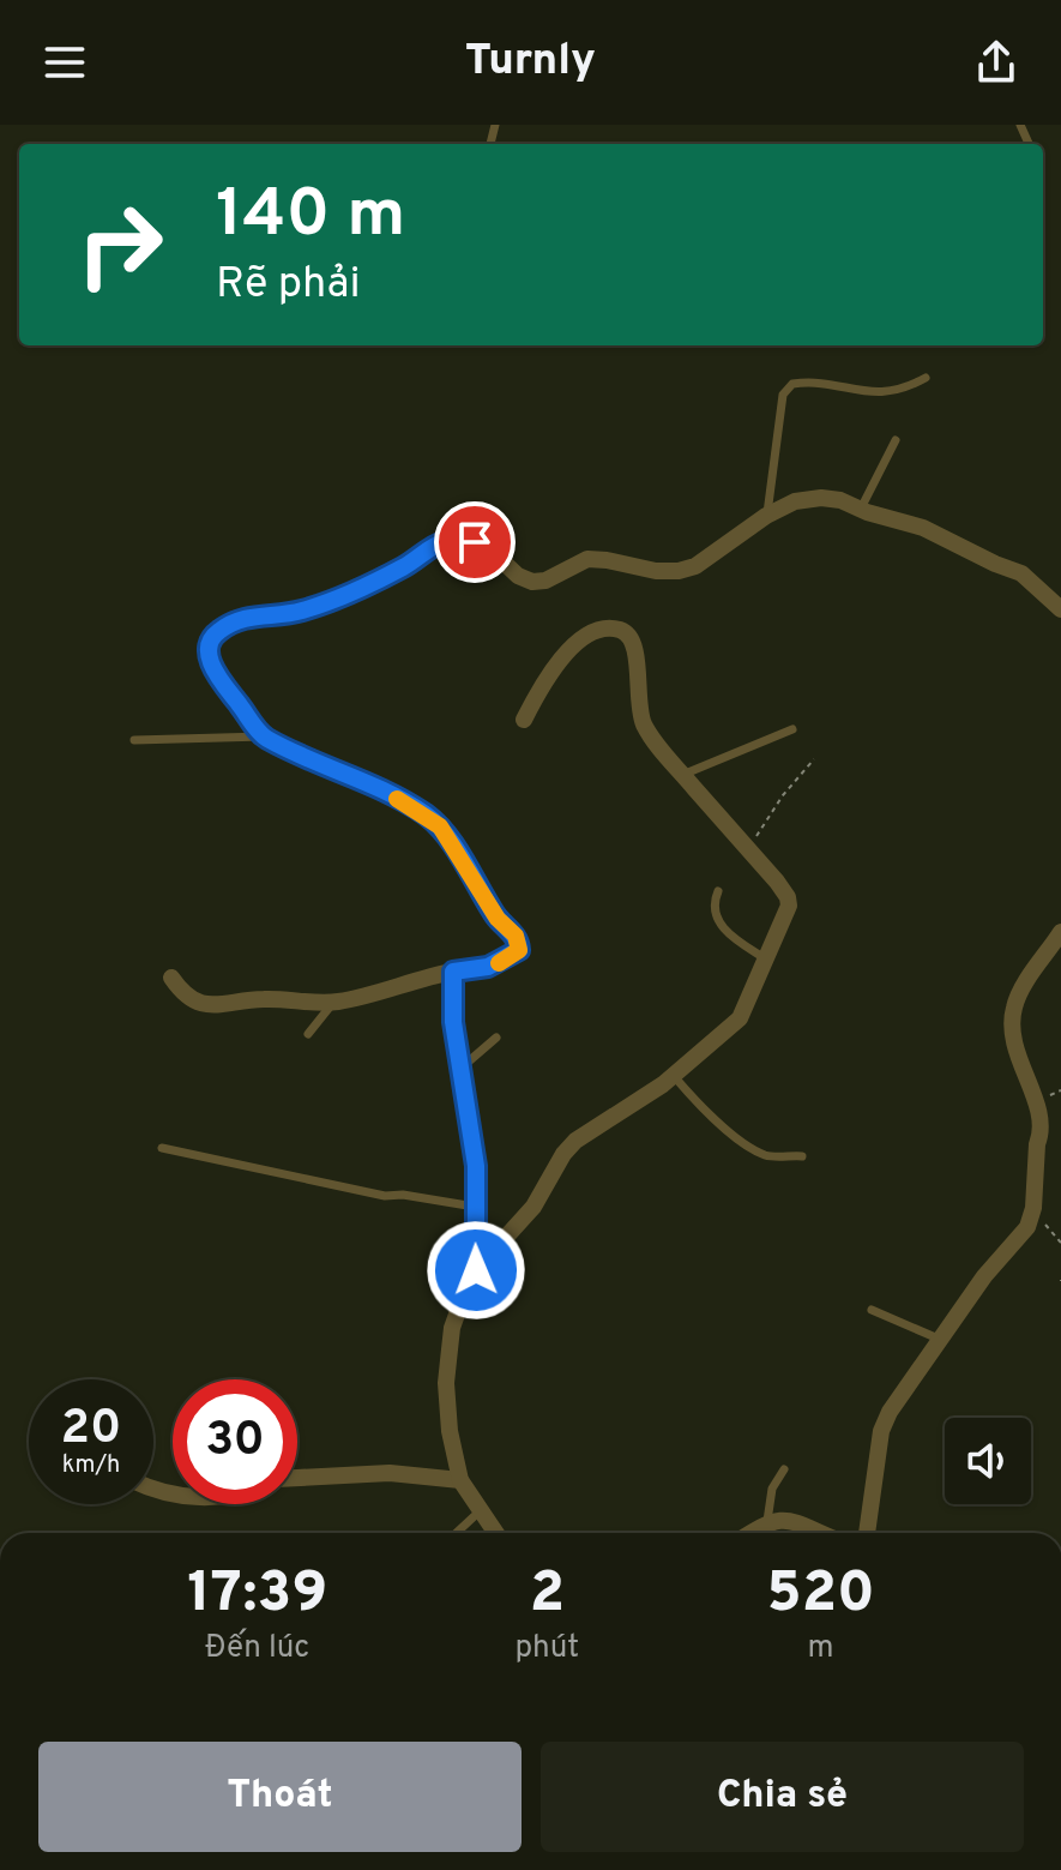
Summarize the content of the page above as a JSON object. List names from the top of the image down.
{
  "page": {
    "header": "Turnly",
    "turn": ["140 m", "Rẽ phải"],
    "speed": "20 km/h",
    "limit": "30",
    "eta": [
      "17:39",
      "Đến lúc",
      "2",
      "phút",
      "520",
      "m"
    ],
    "buttons": ["Thoát", "Chia sẻ"]
  }
}
